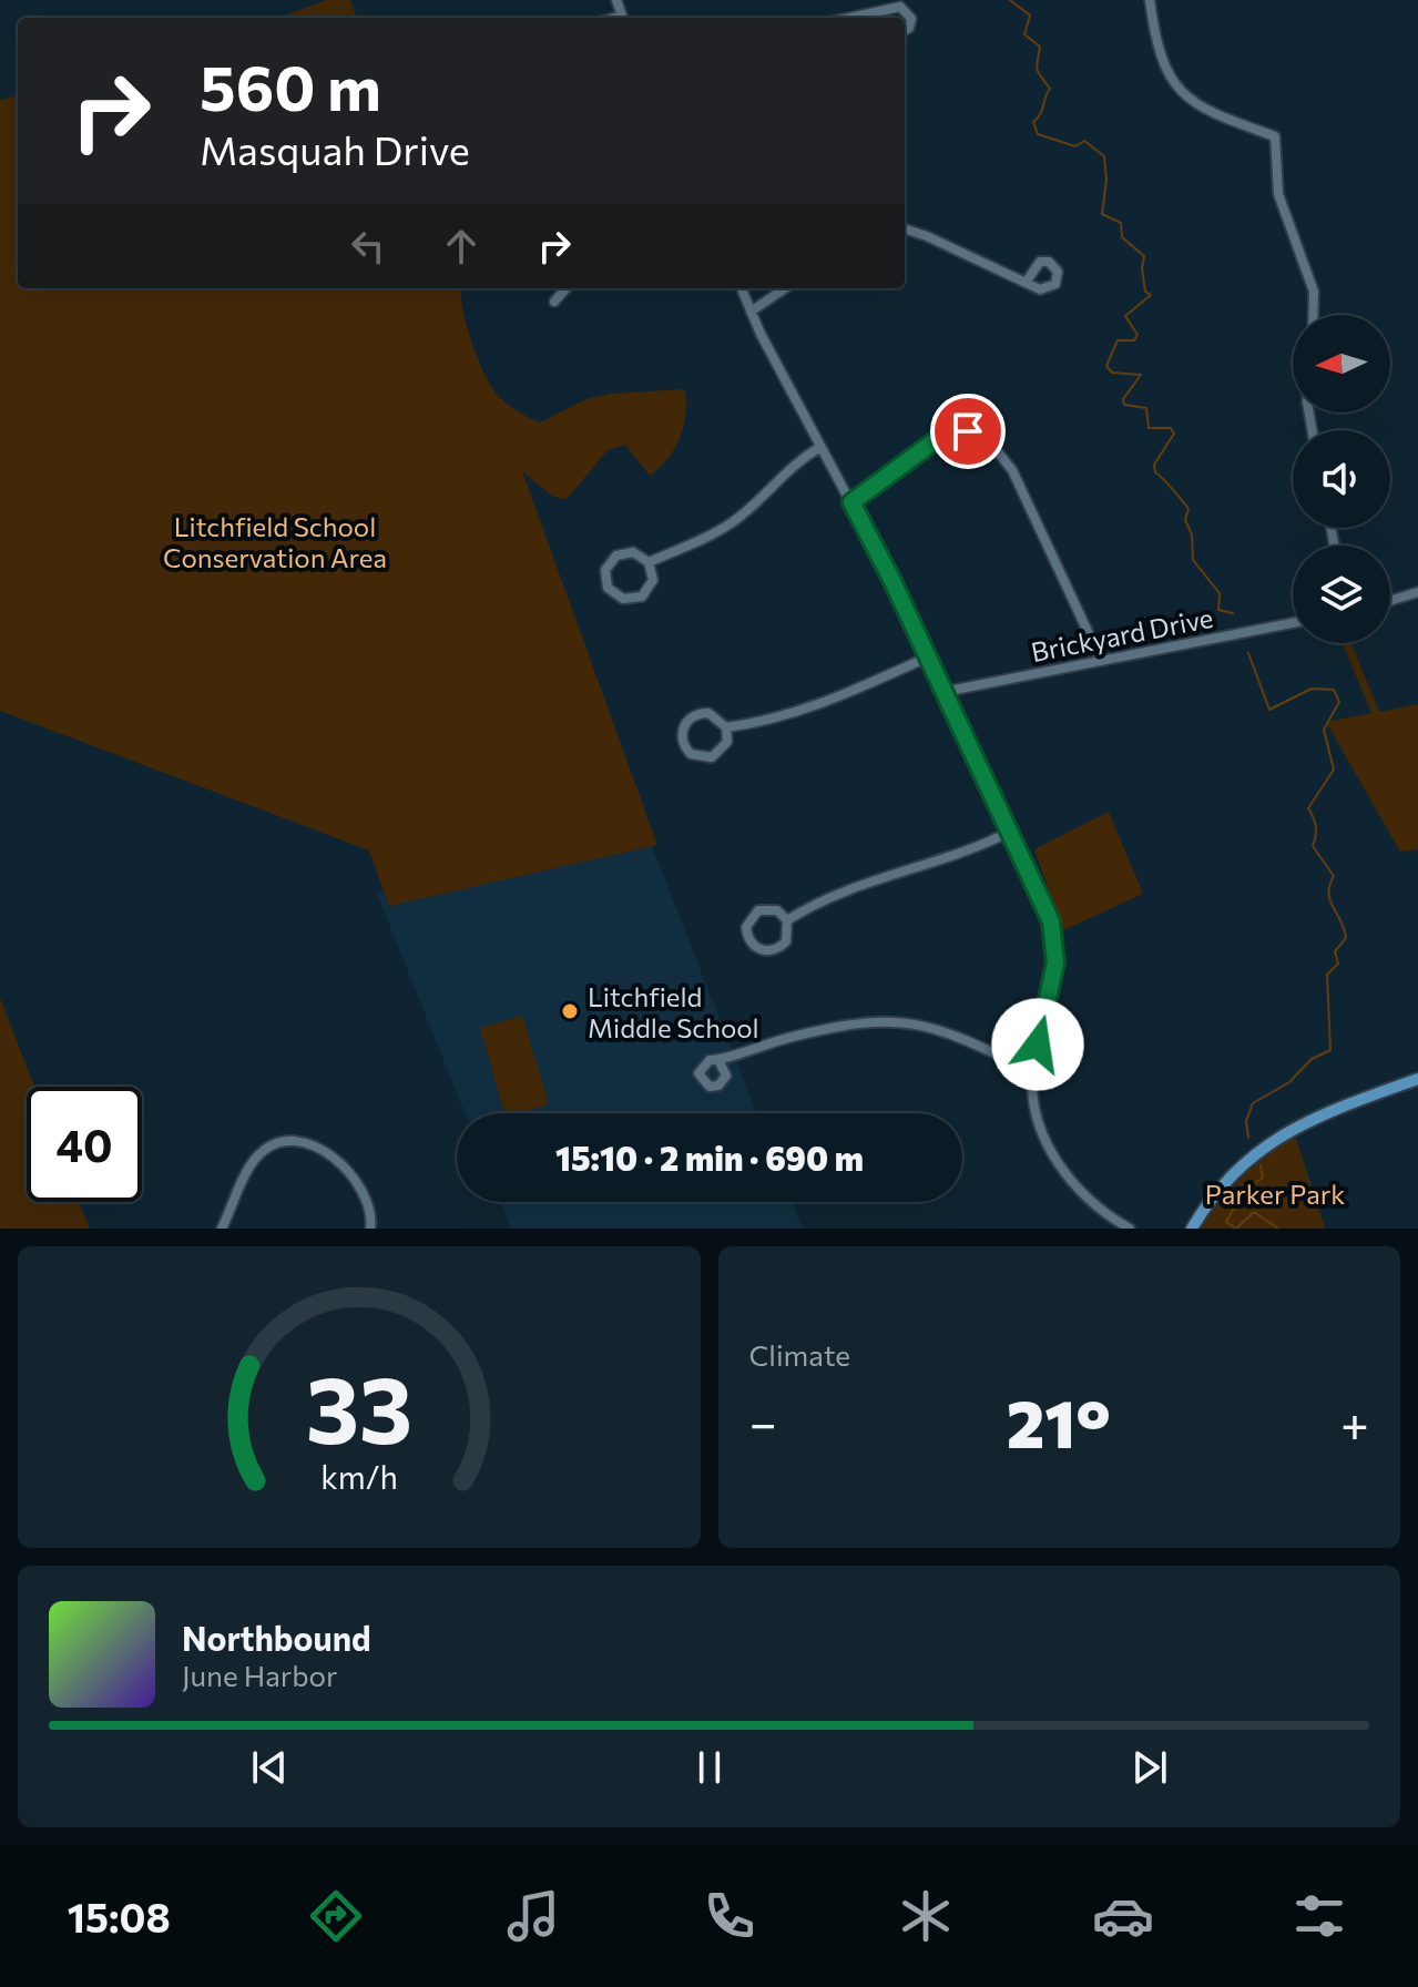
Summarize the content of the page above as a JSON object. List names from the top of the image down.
{
  "streets": {
    "street": ["Brickyard Drive"]
  },
  "parks": ["Litchfield School Conservation Area", "Parker Park"],
  "places": ["Litchfield Middle School"],
  "north": "left",
  "page": {
    "turn": ["560 m", "Masquah Drive"],
    "limit": "40",
    "trip": "15:10 · 2 min · 690 m",
    "tile": "Climate",
    "heat": ["−", "21°", "+"],
    "song": ["Northbound", "June Harbor"],
    "tabs": "15:08",
    "gauge": ["33", "km/h"]
  }
}
